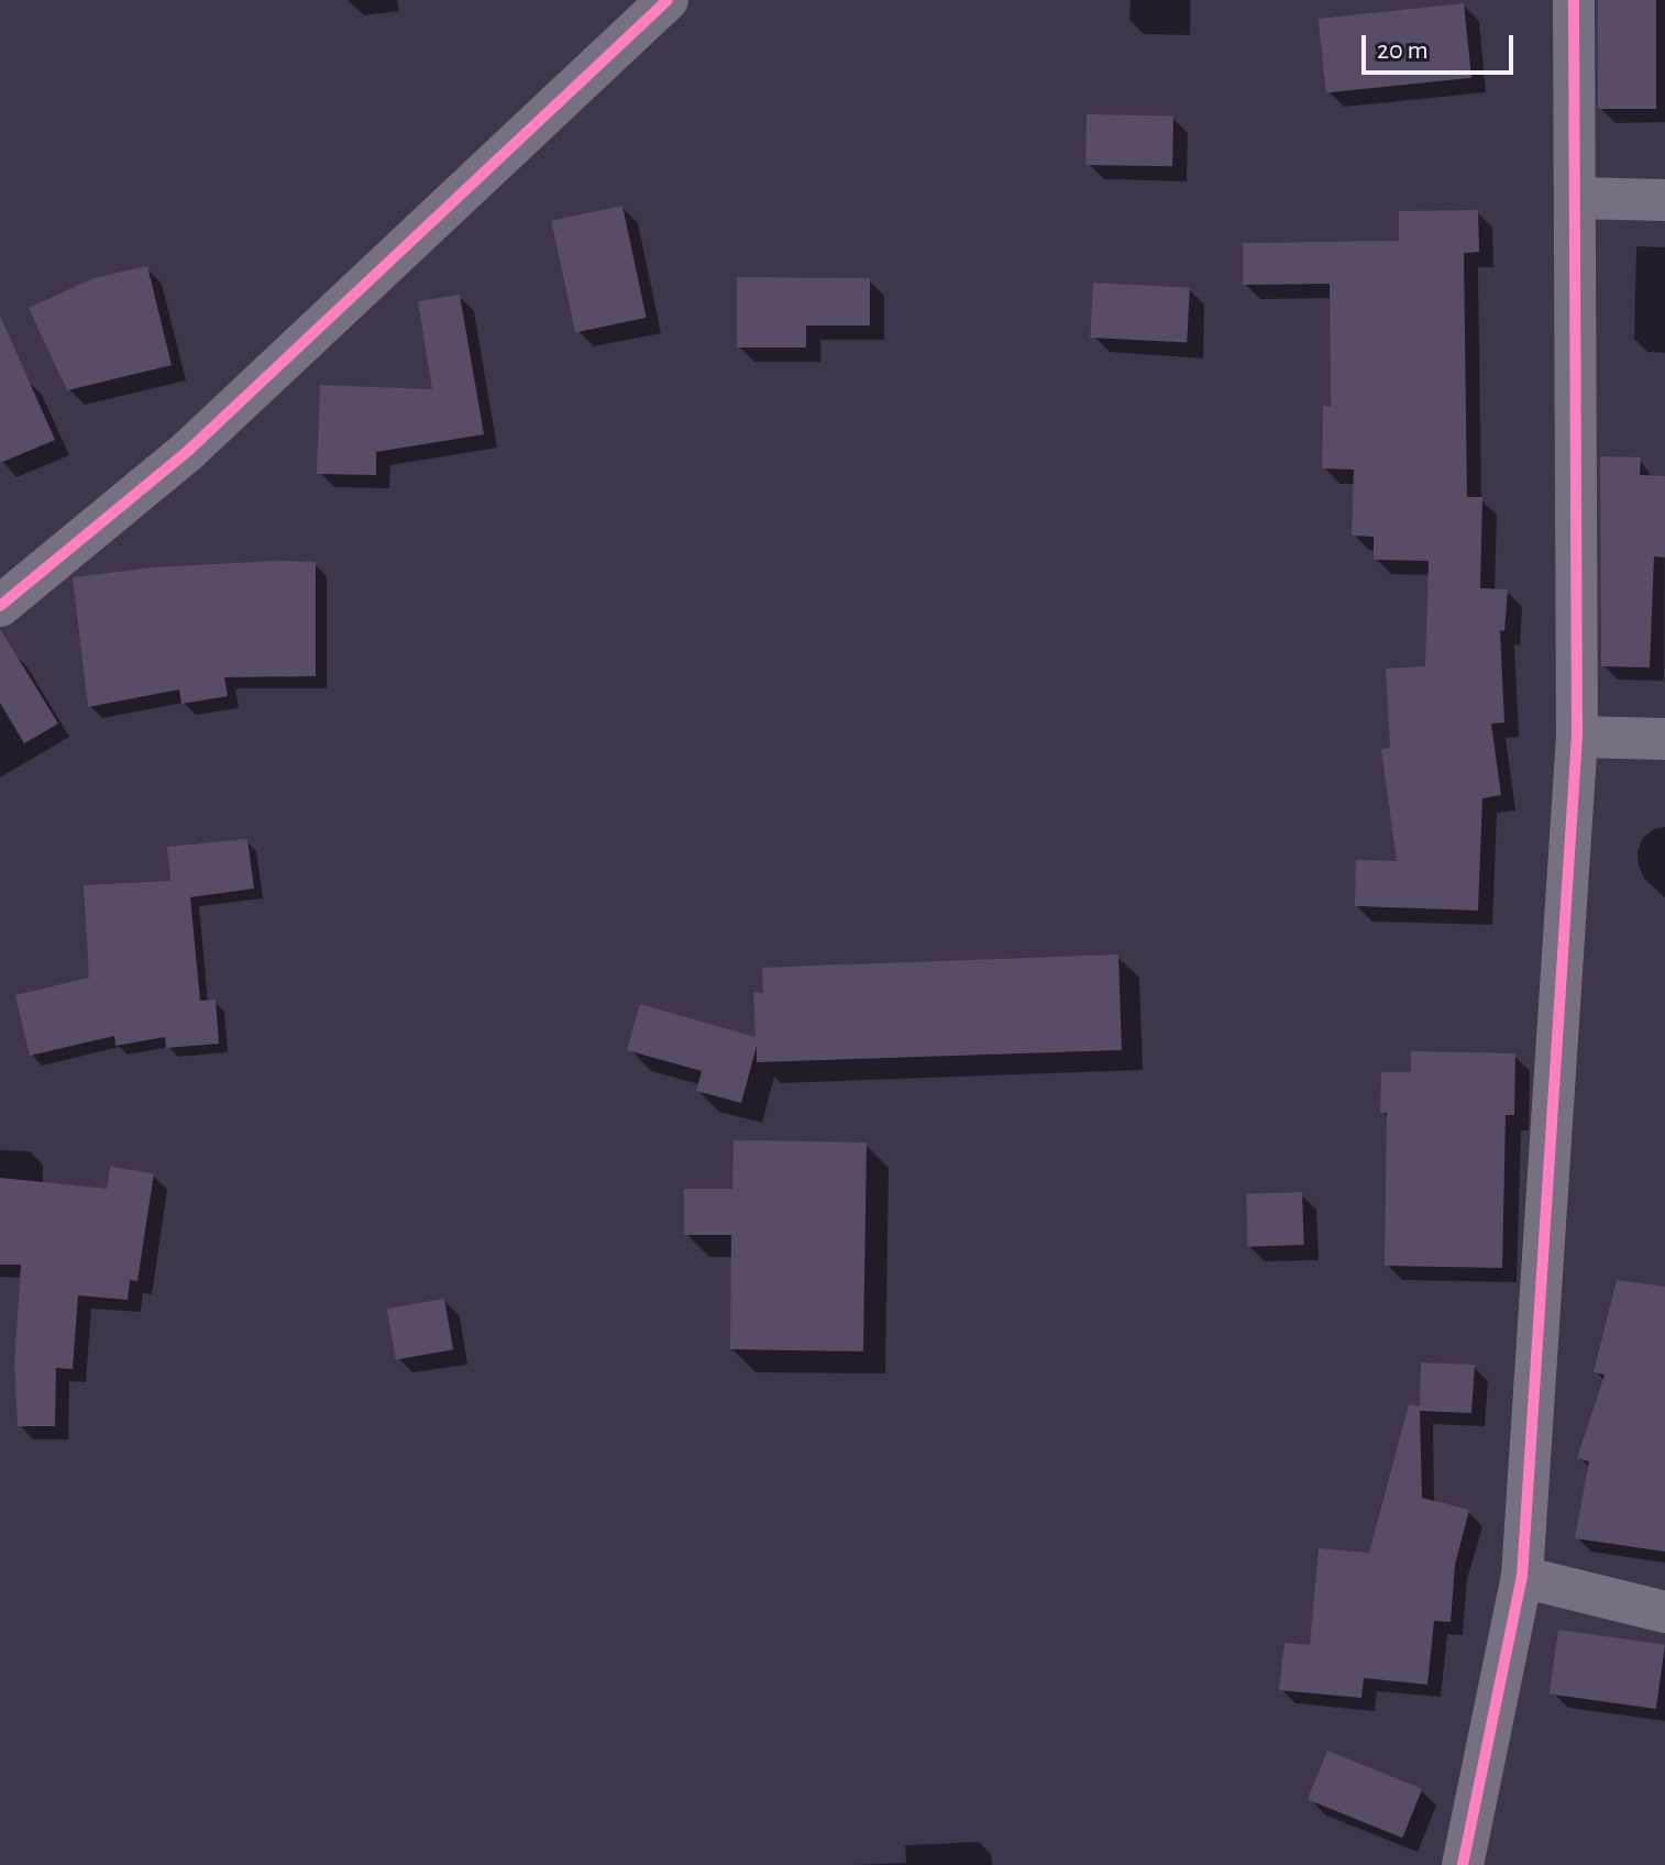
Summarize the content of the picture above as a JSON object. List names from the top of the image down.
{
  "scale_bar": "20 m"
}
